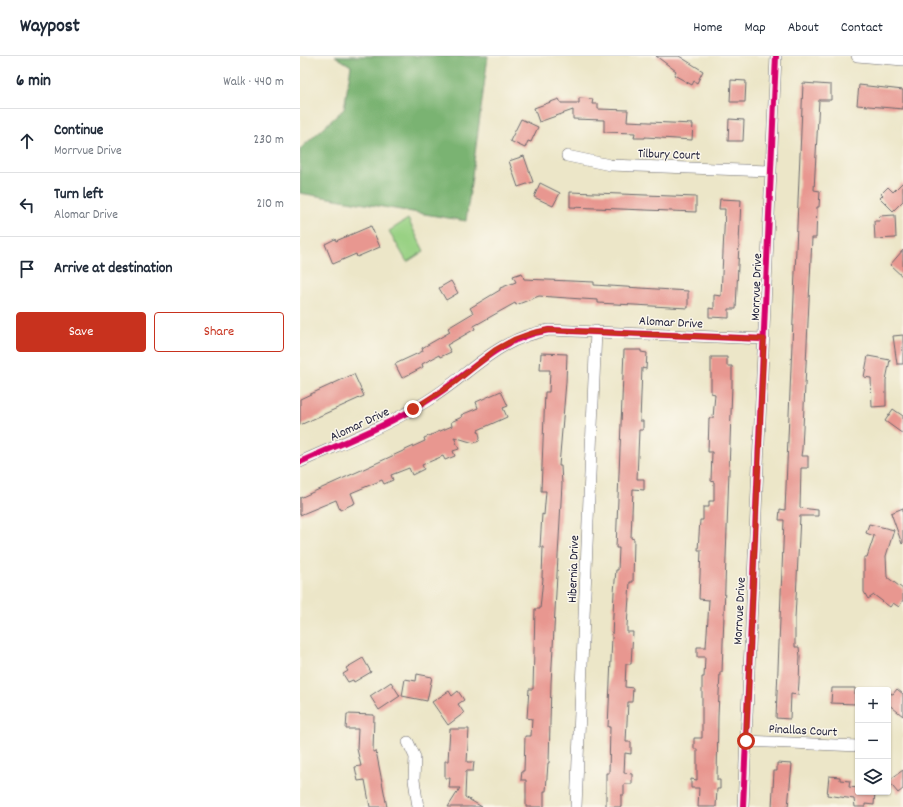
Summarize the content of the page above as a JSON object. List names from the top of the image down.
{
  "streets": {
    "street": [
      "Tilbury Court",
      "Morrvue Drive",
      "Alomar Drive",
      "Hibernia Drive",
      "Pinallas Court"
    ]
  },
  "crossings": [
    ["Tilbury Court", "Morrvue Drive"],
    ["Morrvue Drive", "Alomar Drive"],
    ["Morrvue Drive", "Pinallas Court"],
    ["Alomar Drive", "Hibernia Drive"]
  ],
  "page": {
    "header": "Waypost",
    "nav": [
      "Home",
      "Map",
      "About",
      "Contact"
    ],
    "heading": ["6 min", "Walk · 440 m"],
    "list": [
      ["Continue", "Morrvue Drive", "230 m"],
      ["Turn left", "Alomar Drive", "210 m"],
      "Arrive at destination"
    ],
    "buttons": ["Save", "Share"],
    "map_buttons": ["+", "−"]
  }
}
